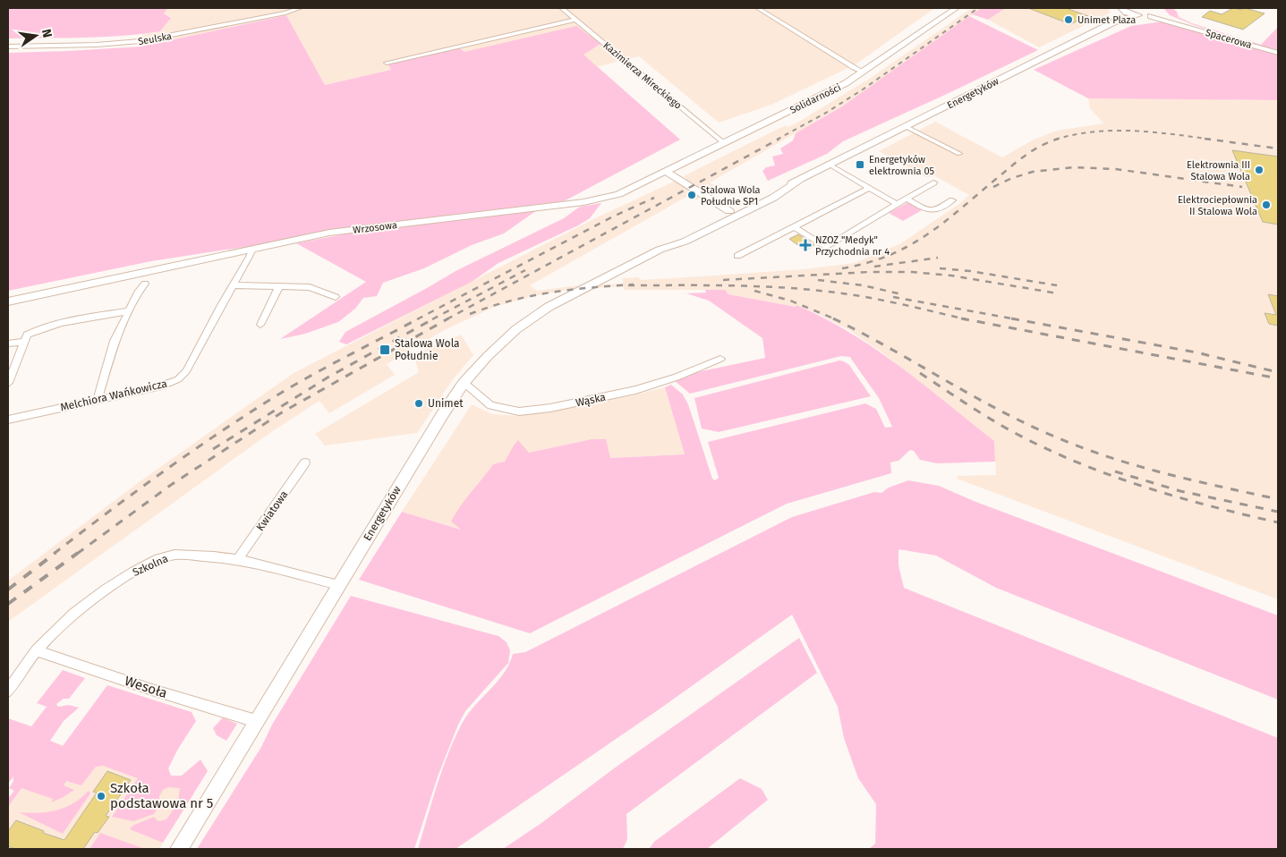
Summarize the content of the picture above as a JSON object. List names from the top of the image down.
{
  "streets": {
    "main road": [
      "Spacerowa",
      "Energetyków",
      "Solidarności",
      "Wrzosowa"
    ],
    "street": [
      "Seulska",
      "Kazimierza Mireckiego",
      "Melchiora Wańkowicza",
      "Wąska",
      "Kwiatowa",
      "Szkolna",
      "Wesoła"
    ]
  },
  "crossings": [
    ["Spacerowa", "Energetyków"],
    ["Kazimierza Mireckiego", "Solidarności"],
    ["Energetyków", "Wąska"],
    ["Energetyków", "Szkolna"],
    ["Energetyków", "Wesoła"],
    ["Solidarności", "Wrzosowa"],
    ["Wrzosowa", "Melchiora Wańkowicza"],
    ["Kwiatowa", "Szkolna"],
    ["Szkolna", "Wesoła"]
  ],
  "places": {
    "other": [
      "Unimet Plaza",
      "Elektrownia III Stalowa Wola",
      "Stalowa Wola Południe SP1",
      "Elektrociepłownia II Stalowa Wola",
      "Unimet",
      "Szkoła podstawowa nr 5"
    ],
    "transit": ["Energetyków elektrownia 05", "Stalowa Wola Południe"],
    "health": ["NZOZ \"Medyk\" Przychodnia nr 4"]
  },
  "north": "right"
}
